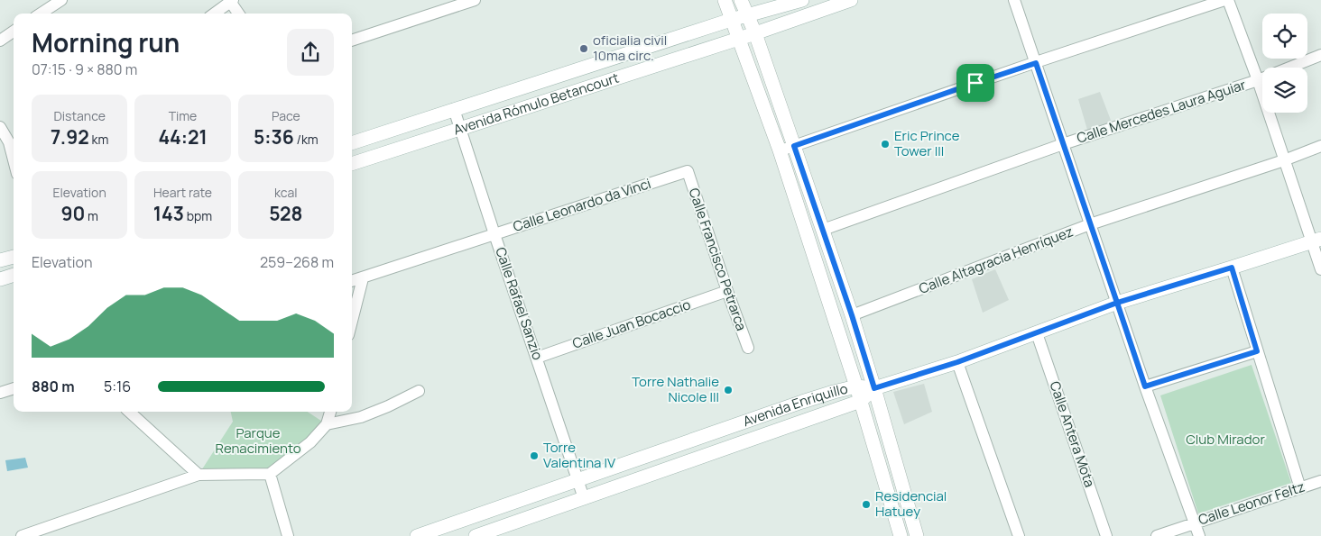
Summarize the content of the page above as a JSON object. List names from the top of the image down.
{
  "streets": {
    "main road": ["Avenida Rómulo Betancourt", "Avenida Enriquillo"],
    "street": [
      "Calle Mercedes Laura Aguiar",
      "Calle Leonardo da Vinci",
      "Calle Francisco Petrarca",
      "Calle Altagracia Henríquez",
      "Calle Rafael Sanzio",
      "Calle Juan Bocaccio",
      "Calle Antera Mota",
      "Calle Leonor Feltz"
    ]
  },
  "crossings": [
    ["Avenida Rómulo Betancourt", "Calle Rafael Sanzio"],
    ["Calle Leonardo da Vinci", "Calle Francisco Petrarca"],
    ["Calle Leonardo da Vinci", "Calle Rafael Sanzio"],
    ["Calle Francisco Petrarca", "Calle Juan Bocaccio"],
    ["Calle Rafael Sanzio", "Calle Juan Bocaccio"],
    ["Calle Rafael Sanzio", "Avenida Enriquillo"]
  ],
  "parks": ["Parque Renacimiento", "Club Mirador"],
  "places": [
    "oficialia civil 10ma circ.",
    "Eric Prince Tower III",
    "Torre Nathalie Nicole III",
    "Torre Valentina IV",
    "Residencial Hatuey"
  ],
  "page": {
    "heading": ["Morning run", "07:15 · 9 × 880 m"],
    "stats": [
      ["Distance", "7.92 km"],
      ["Time", "44:21"],
      ["Pace", "5:36 /km"],
      ["Elevation", "90 m"],
      ["Heart rate", "143 bpm"],
      ["kcal", "528"]
    ],
    "chart": ["Elevation", "259–268 m"],
    "list": [
      {
        "name": "880 m",
        "note": "5:16"
      }
    ]
  }
}
